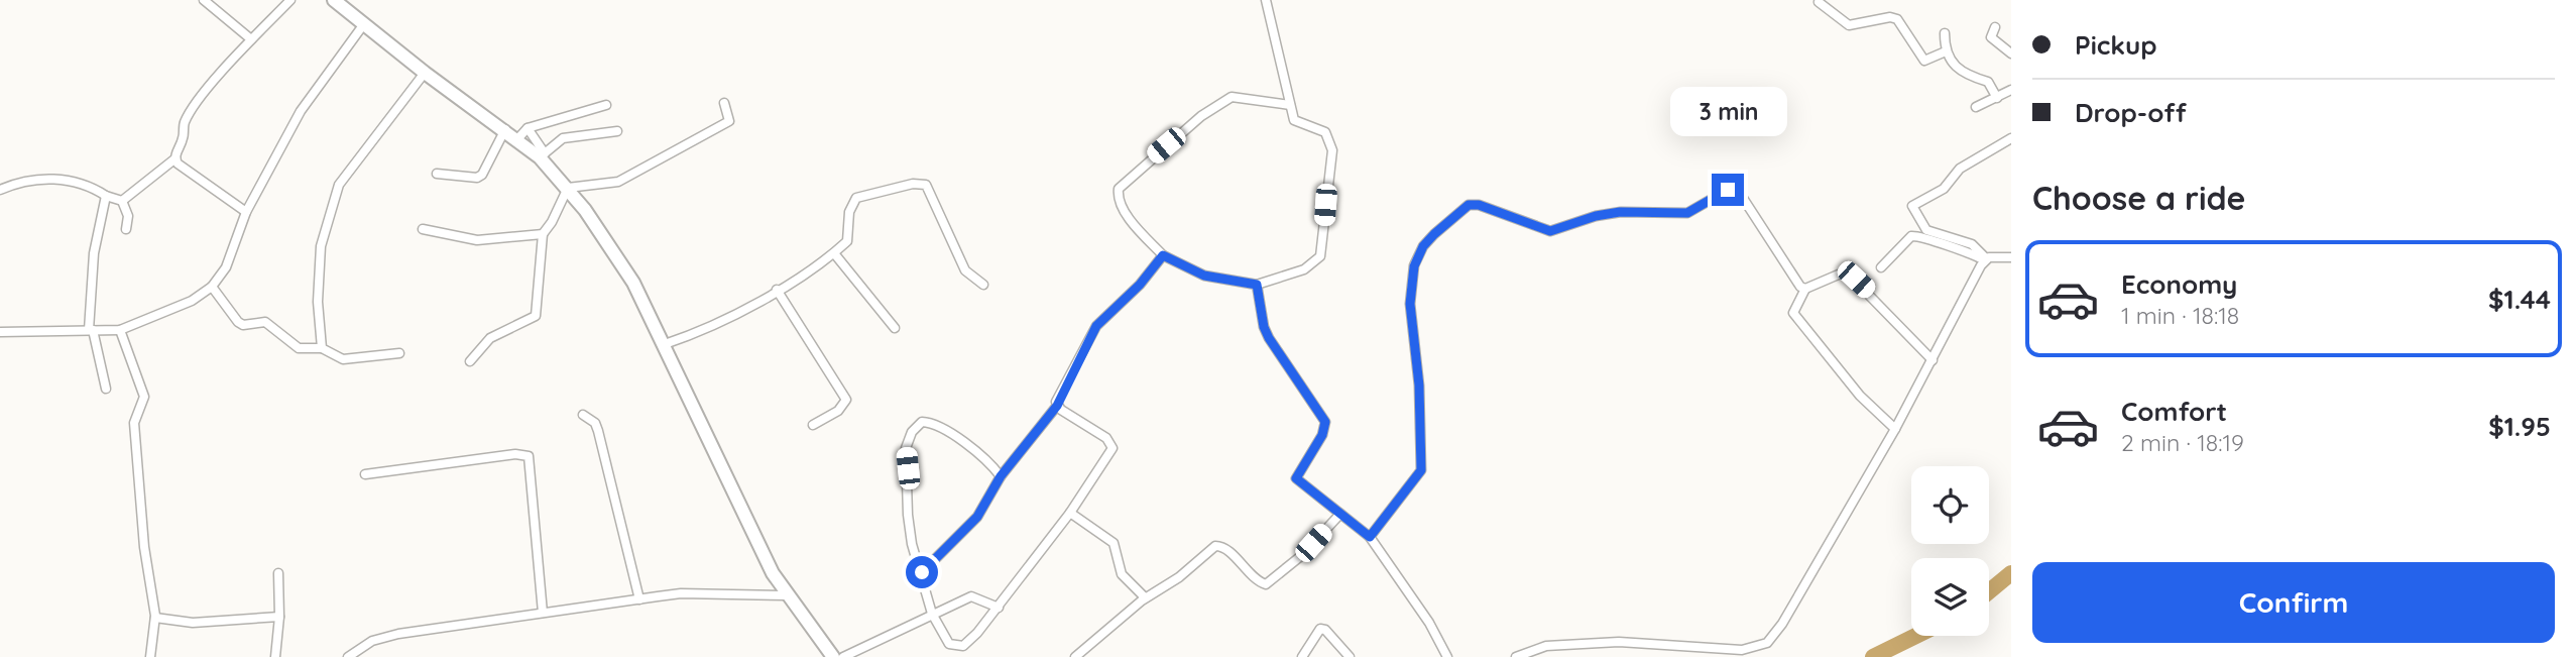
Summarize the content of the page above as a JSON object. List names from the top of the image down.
{
  "page": {
    "banner": ["Pickup", "Drop-off"],
    "bubble": "3 min",
    "heading": "Choose a ride",
    "list": [
      {
        "name": "Economy",
        "note": "1 min · 18:18",
        "value": "$1.44"
      },
      {
        "name": "Comfort",
        "note": "2 min · 18:19",
        "value": "$1.95"
      }
    ],
    "buttons": "Confirm"
  }
}
